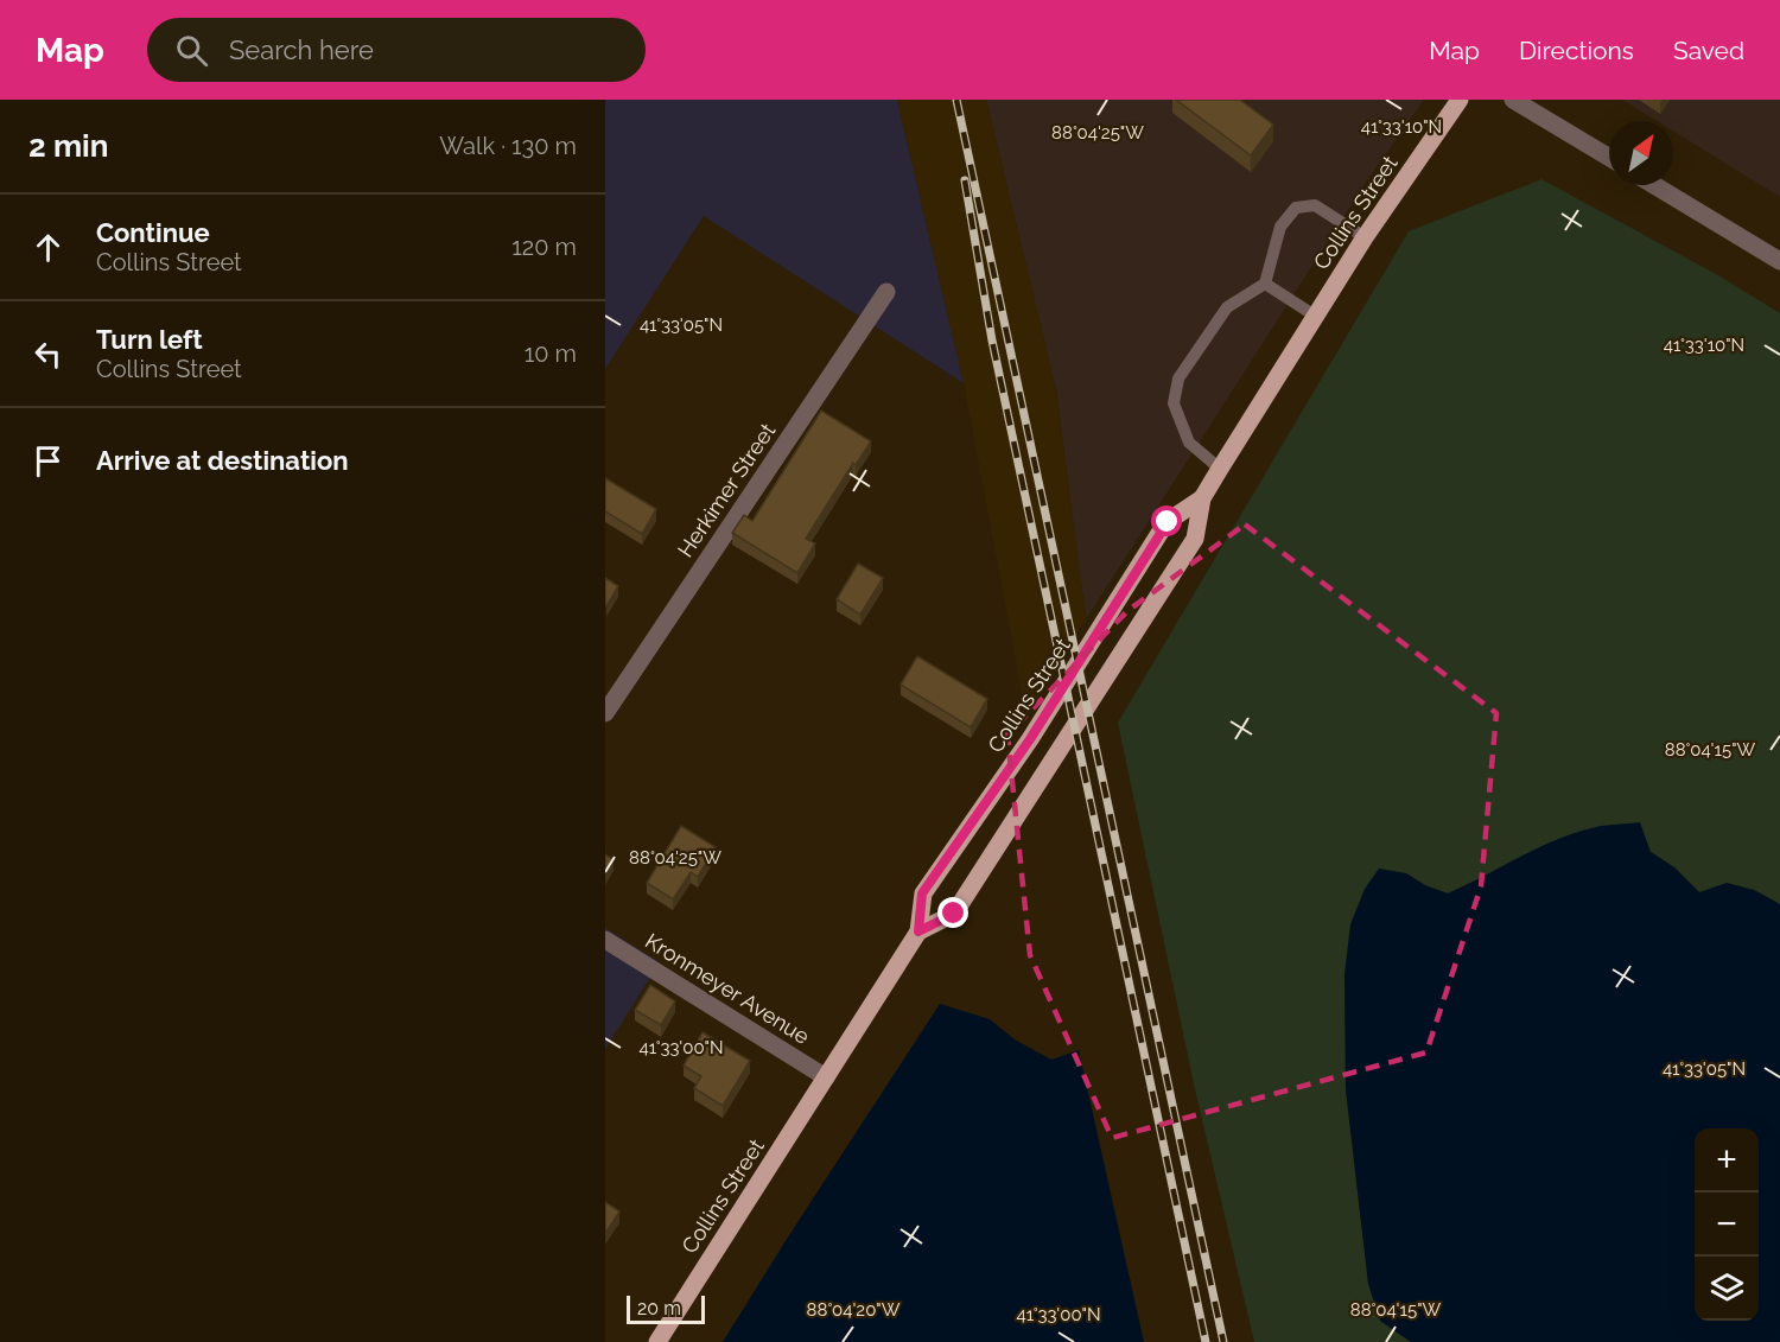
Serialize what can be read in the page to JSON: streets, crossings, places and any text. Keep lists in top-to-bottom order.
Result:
{
  "streets": {
    "main road": ["Collins Street"],
    "street": ["Herkimer Street", "Kronmeyer Avenue"]
  },
  "crossings": [
    ["Collins Street", "Kronmeyer Avenue"]
  ],
  "scale_bar": "20 m",
  "north": "top right",
  "page": {
    "header": "Map",
    "search": "Search here",
    "nav": ["Map", "Directions", "Saved"],
    "heading": ["2 min", "Walk · 130 m"],
    "list": [
      ["Continue", "Collins Street", "120 m"],
      ["Turn left", "Collins Street", "10 m"],
      "Arrive at destination"
    ],
    "map_buttons": ["+", "−"],
    "scale": "20 m"
  },
  "coordinates": [
    "41°33'10\"N",
    "88°04'25\"W",
    "41°33'05\"N",
    "88°04'15\"W",
    "41°33'00\"N",
    "88°04'20\"W"
  ]
}
